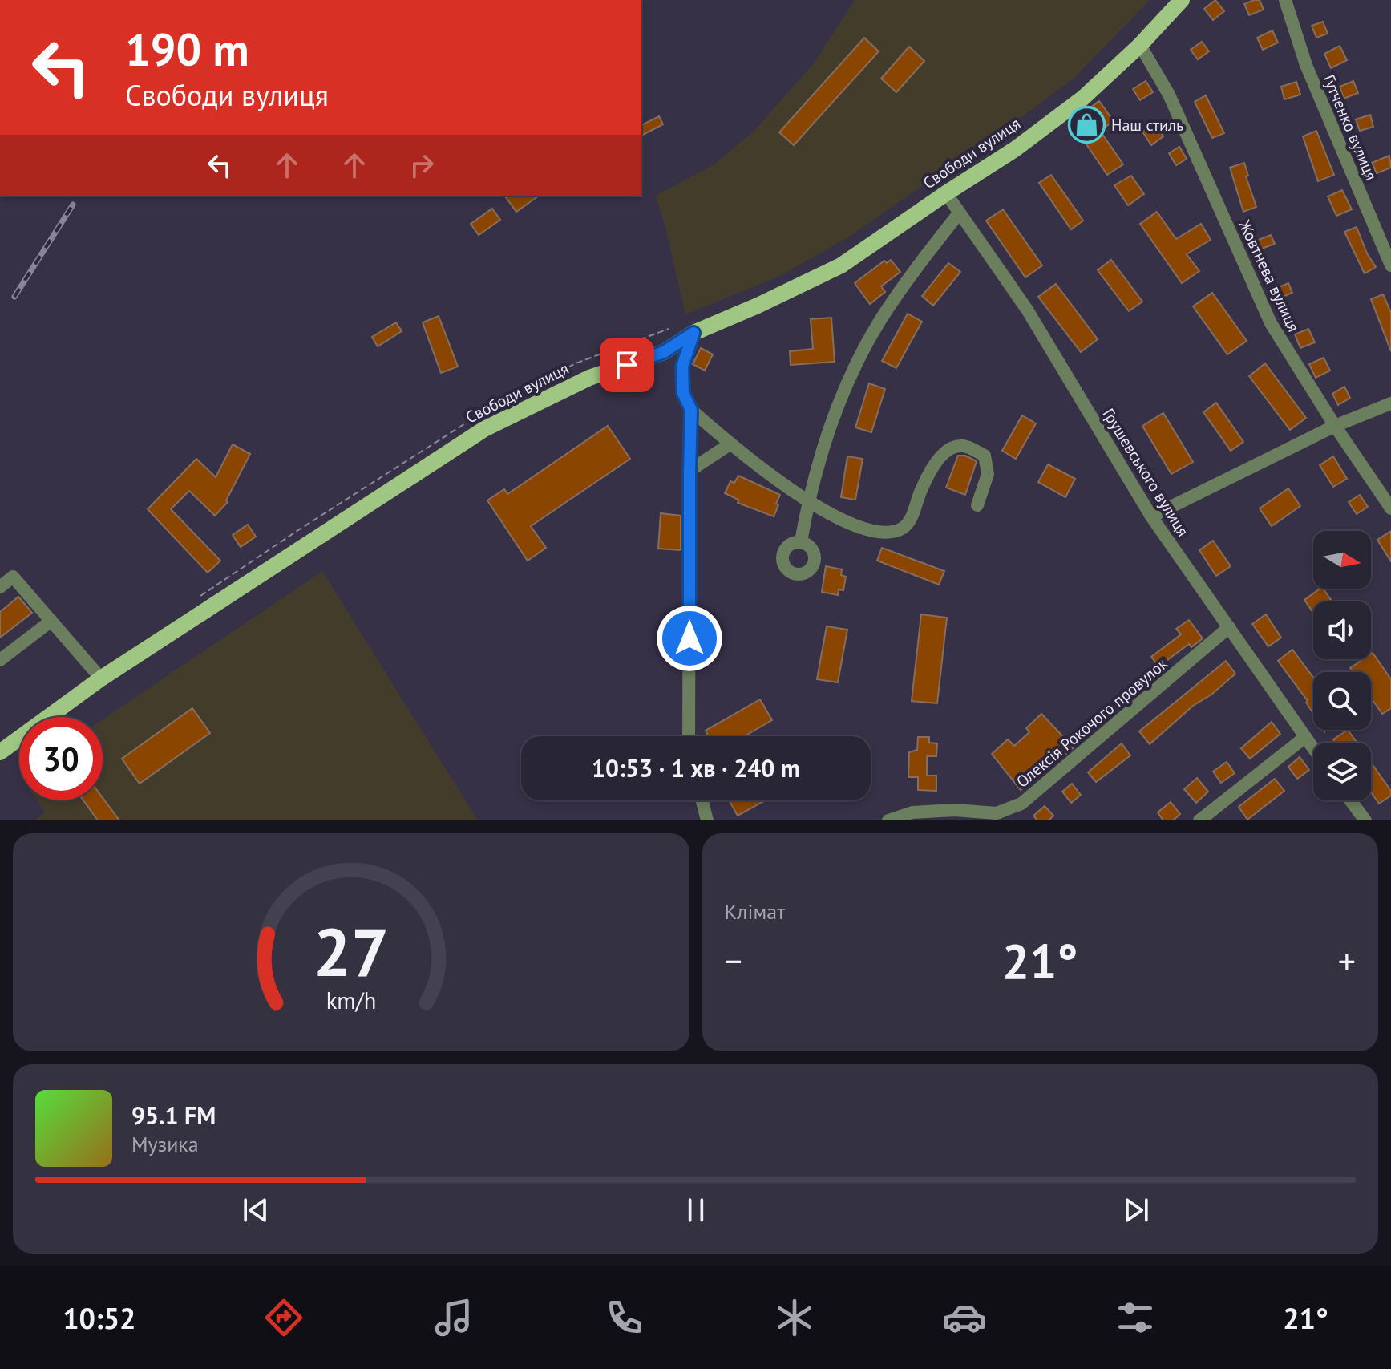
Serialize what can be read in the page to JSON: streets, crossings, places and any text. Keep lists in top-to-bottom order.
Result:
{
  "streets": {
    "main road": ["Свободи вулиця"],
    "street": [
      "Гутченко вулиця",
      "Жовтнева вулиця",
      "Грушевського вулиця",
      "Олексія Рокочого провулок"
    ]
  },
  "crossings": [
    ["Свободи вулиця", "Жовтнева вулиця"],
    ["Свободи вулиця", "Грушевського вулиця"],
    ["Грушевського вулиця", "Олексія Рокочого провулок"]
  ],
  "places": {
    "shop": ["Наш стиль"]
  },
  "north": "right",
  "page": {
    "turn": ["190 m", "Свободи вулиця"],
    "limit": "30",
    "trip": "10:53 · 1 хв · 240 m",
    "tile": "Клімат",
    "heat": ["−", "21°", "+"],
    "song": ["95.1 FM", "Музика"],
    "tabs": ["10:52", "21°"],
    "gauge": ["27", "km/h"]
  }
}
